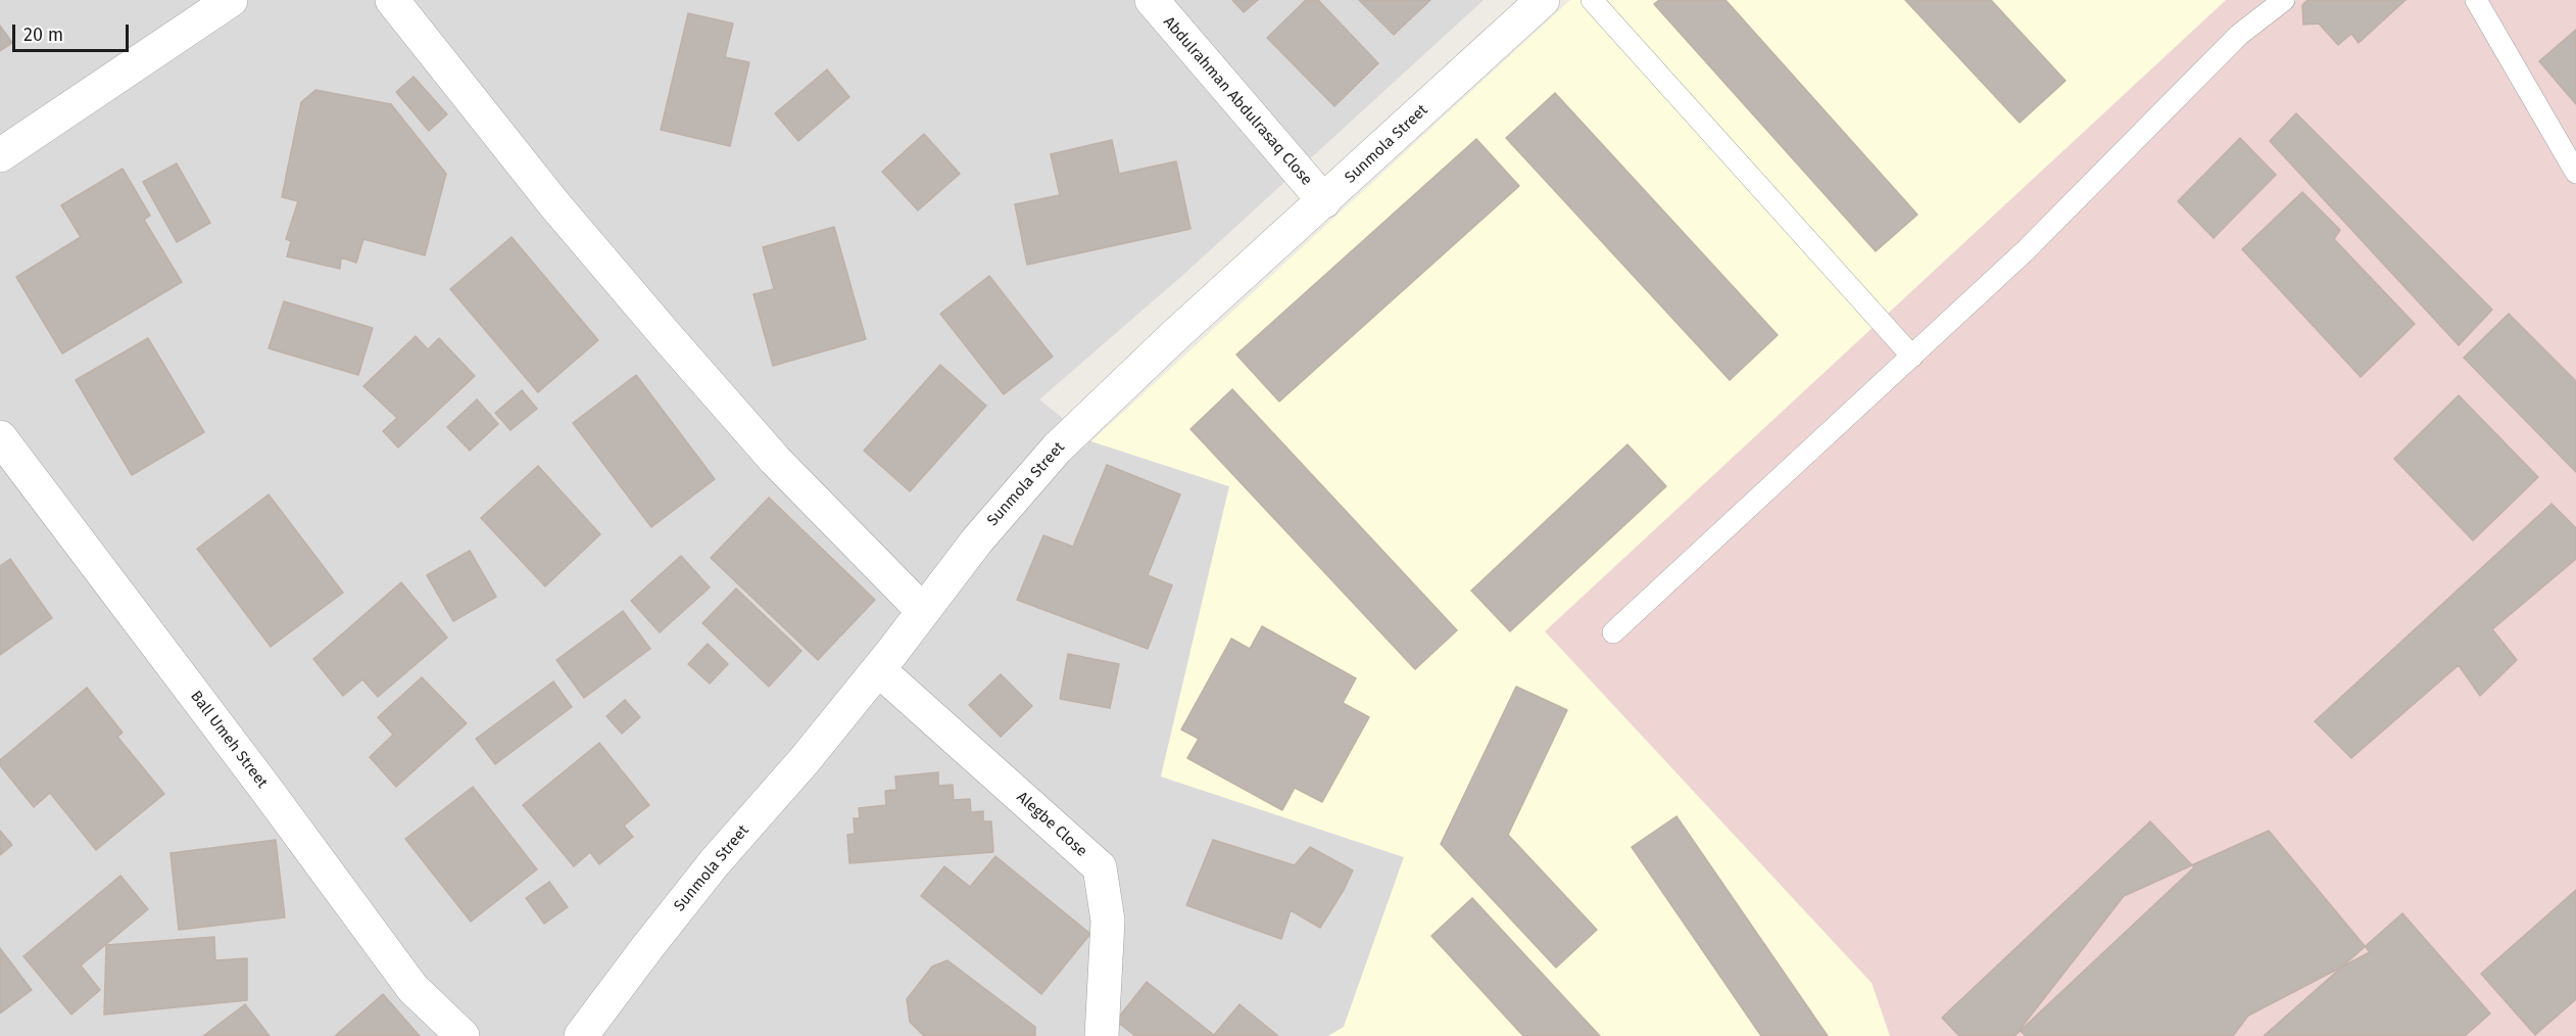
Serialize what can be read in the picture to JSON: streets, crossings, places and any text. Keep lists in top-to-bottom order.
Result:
{
  "streets": {
    "street": [
      "Abdulrahman Abdulrasaq Close",
      "Sunmola Street",
      "Ball Umeh Street",
      "Alegbe Close"
    ]
  },
  "crossings": [
    ["Abdulrahman Abdulrasaq Close", "Sunmola Street"],
    ["Sunmola Street", "Alegbe Close"]
  ],
  "scale_bar": "20 m"
}
